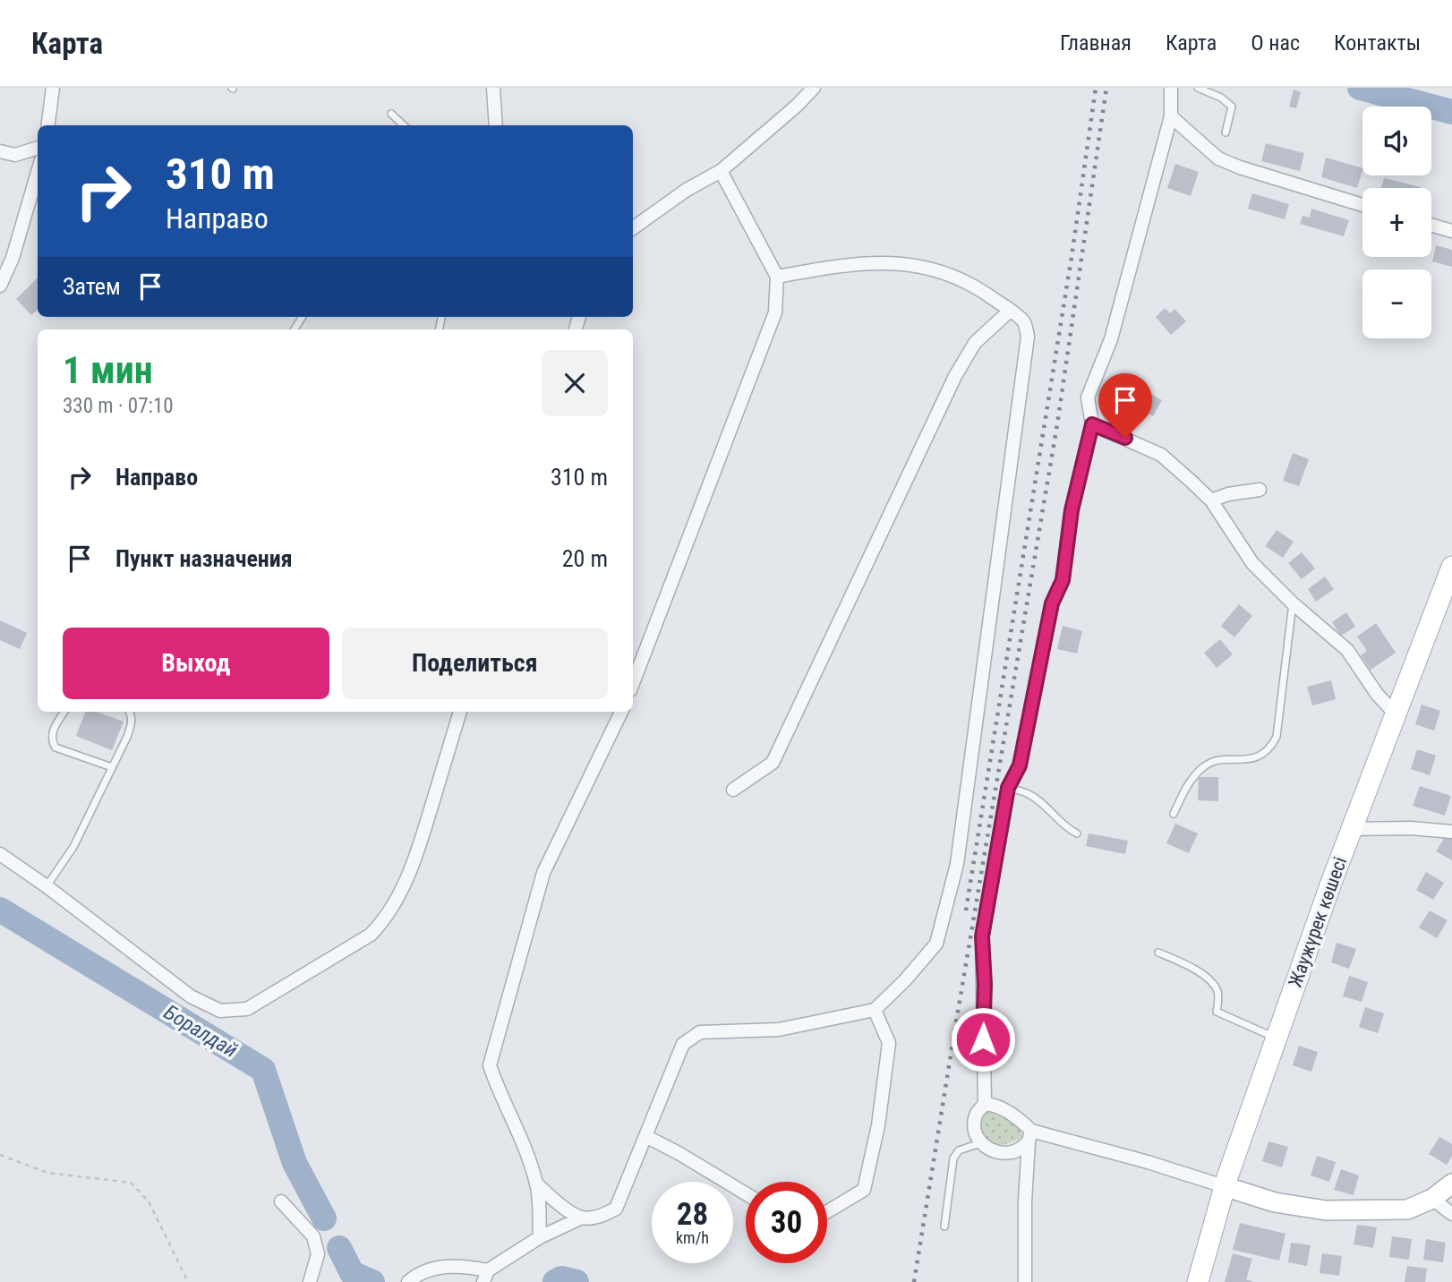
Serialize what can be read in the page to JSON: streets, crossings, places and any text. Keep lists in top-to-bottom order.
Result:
{
  "streets": {
    "main road": ["Жаужүрек көшесі"]
  },
  "water": ["Боралдай"],
  "page": {
    "header": "Карта",
    "nav": [
      "Главная",
      "Карта",
      "О нас",
      "Контакты"
    ],
    "map_buttons": ["+", "−"],
    "turn": ["310 m", "Направо"],
    "then": "Затем",
    "heading": ["1 мин", "330 m · 07:10"],
    "list": [
      {
        "name": "Направо",
        "value": "310 m"
      },
      {
        "name": "Пункт назначения",
        "value": "20 m"
      }
    ],
    "buttons": ["Выход", "Поделиться"],
    "speed": "28 km/h",
    "limit": "30"
  }
}
